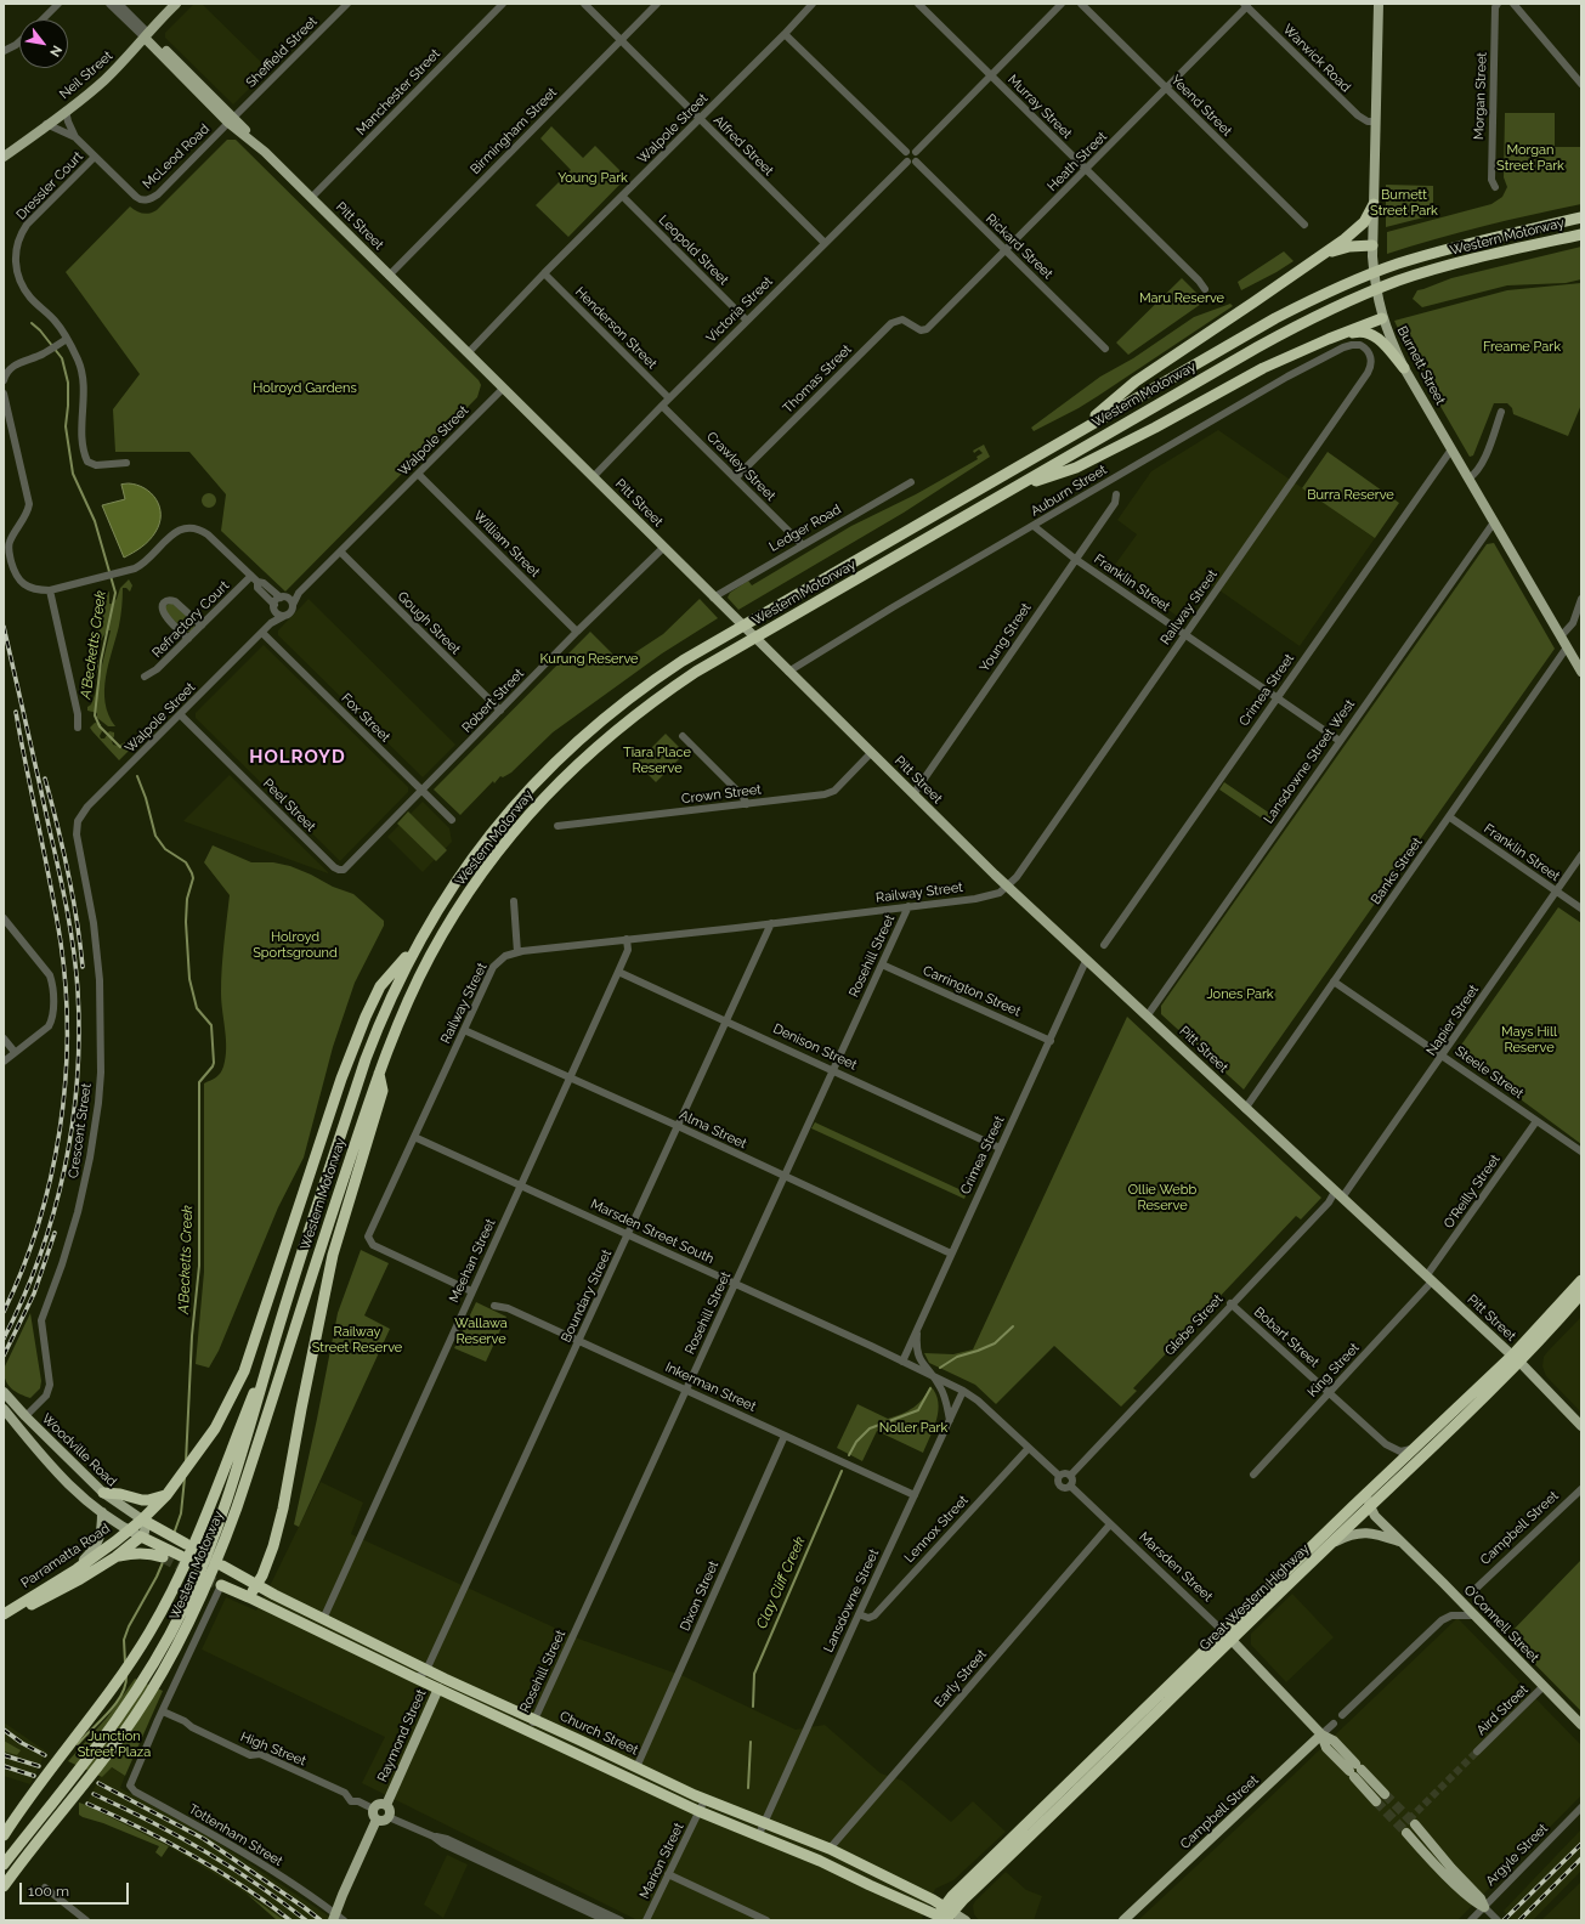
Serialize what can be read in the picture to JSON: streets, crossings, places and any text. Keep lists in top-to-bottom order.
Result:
{
  "streets": {
    "highway": [
      "Western Motorway",
      "Parramatta Road",
      "Great Western Highway",
      "Church Street"
    ],
    "main road": [
      "Neil Street",
      "Pitt Street",
      "Burnett Street",
      "Woodville Road",
      "Campbell Street",
      "Marsden Street",
      "O'Connell Street",
      "Raymond Street"
    ],
    "street": [
      "Sheffield Street",
      "Warwick Road",
      "Manchester Street",
      "Morgan Street",
      "Yeend Street",
      "Murray Street",
      "Walpole Street",
      "Birmingham Street",
      "Alfred Street",
      "McLeod Road",
      "Heath Street",
      "Dressler Court",
      "Rickard Street",
      "Leopold Street",
      "Victoria Street",
      "Henderson Street",
      "Thomas Street",
      "Crawley Street",
      "Auburn Street",
      "Ledger Road",
      "William Street",
      "Franklin Street",
      "Railway Street",
      "Refractory Court",
      "Gough Street",
      "Young Street",
      "Crimea Street",
      "Robert Street",
      "Fox Street",
      "Lansdowne Street West",
      "Crown Street",
      "Peel Street",
      "Banks Street",
      "Rosehill Street",
      "Carrington Street",
      "Napier Street",
      "Denison Street",
      "Steele Street",
      "Alma Street",
      "Crescent Street",
      "O'Reilly Street",
      "Marsden Street South",
      "Meehan Street",
      "Boundary Street",
      "Glebe Street",
      "Bobart Street",
      "King Street",
      "Inkerman Street",
      "Lennox Street",
      "Dixon Street",
      "Lansdowne Street",
      "Early Street",
      "Aird Street",
      "High Street",
      "Tottenham Street",
      "Argyle Street",
      "Marion Street"
    ]
  },
  "crossings": [
    ["Sheffield Street", "McLeod Road"],
    ["Sheffield Street", "Pitt Street"],
    ["Warwick Road", "Heath Street"],
    ["Warwick Road", "Burnett Street"],
    ["Neil Street", "McLeod Road"],
    ["Neil Street", "Pitt Street"],
    ["Manchester Street", "Pitt Street"],
    ["Yeend Street", "Heath Street"],
    ["Murray Street", "Heath Street"],
    ["Walpole Street", "Alfred Street"],
    ["Walpole Street", "Pitt Street"],
    ["Walpole Street", "Leopold Street"],
    ["Walpole Street", "Henderson Street"],
    ["Walpole Street", "William Street"],
    ["Walpole Street", "Gough Street"],
    ["Walpole Street", "Fox Street"],
    ["Walpole Street", "Peel Street"],
    ["Walpole Street", "Crescent Street"],
    ["Birmingham Street", "Alfred Street"],
    ["Birmingham Street", "Pitt Street"],
    ["Alfred Street", "Victoria Street"],
    ["McLeod Road", "Dressler Court"],
    ["McLeod Road", "Pitt Street"],
    ["Heath Street", "Rickard Street"],
    ["Heath Street", "Thomas Street"],
    ["Pitt Street", "Victoria Street"],
    ["Pitt Street", "Auburn Street"],
    ["Pitt Street", "Ledger Road"],
    ["Pitt Street", "Railway Street"],
    ["Pitt Street", "Young Street"],
    ["Pitt Street", "Crimea Street"],
    ["Pitt Street", "Robert Street"],
    ["Pitt Street", "Lansdowne Street West"],
    ["Pitt Street", "Crown Street"],
    ["Pitt Street", "Banks Street"],
    ["Pitt Street", "Napier Street"],
    ["Pitt Street", "O'Reilly Street"],
    ["Pitt Street", "Glebe Street"],
    ["Pitt Street", "King Street"],
    ["Pitt Street", "Great Western Highway"],
    ["Western Motorway", "Parramatta Road"],
    ["Rickard Street", "Victoria Street"],
    ["Leopold Street", "Victoria Street"],
    ["Victoria Street", "Henderson Street"],
    ["Victoria Street", "Crawley Street"],
    ["Burnett Street", "Crimea Street"],
    ["Burnett Street", "Lansdowne Street West"],
    ["Burnett Street", "Banks Street"],
    ["Thomas Street", "Crawley Street"],
    ["Crawley Street", "Ledger Road"],
    ["Auburn Street", "Franklin Street"],
    ["Auburn Street", "Railway Street"],
    ["William Street", "Robert Street"],
    ["Franklin Street", "Railway Street"],
    ["Franklin Street", "Young Street"],
    ["Franklin Street", "Crimea Street"],
    ["Franklin Street", "Lansdowne Street West"],
    ["Franklin Street", "Banks Street"],
    ["Franklin Street", "Napier Street"],
    ["Railway Street", "Rosehill Street"],
    ["Railway Street", "Alma Street"],
    ["Railway Street", "Marsden Street South"],
    ["Railway Street", "Meehan Street"],
    ["Railway Street", "Boundary Street"],
    ["Gough Street", "Robert Street"],
    ["Crimea Street", "Carrington Street"],
    ["Crimea Street", "Denison Street"],
    ["Crimea Street", "Alma Street"],
    ["Crimea Street", "Marsden Street South"],
    ["Robert Street", "Fox Street"],
    ["Robert Street", "Peel Street"],
    ["Banks Street", "Steele Street"],
    ["Rosehill Street", "Carrington Street"],
    ["Rosehill Street", "Denison Street"],
    ["Rosehill Street", "Alma Street"],
    ["Rosehill Street", "Marsden Street South"],
    ["Rosehill Street", "Inkerman Street"],
    ["Rosehill Street", "Church Street"],
    ["Napier Street", "Steele Street"],
    ["Napier Street", "Glebe Street"],
    ["Denison Street", "Meehan Street"],
    ["Denison Street", "Boundary Street"],
    ["Steele Street", "O'Reilly Street"],
    ["Alma Street", "Meehan Street"],
    ["Alma Street", "Boundary Street"],
    ["Crescent Street", "Woodville Road"],
    ["O'Reilly Street", "King Street"],
    ["Marsden Street South", "Meehan Street"],
    ["Marsden Street South", "Boundary Street"],
    ["Meehan Street", "Church Street"],
    ["Boundary Street", "Inkerman Street"],
    ["Boundary Street", "Church Street"],
    ["Glebe Street", "Bobart Street"],
    ["Glebe Street", "Marsden Street"],
    ["Bobart Street", "King Street"],
    ["Bobart Street", "Great Western Highway"],
    ["Inkerman Street", "Dixon Street"],
    ["Inkerman Street", "Lansdowne Street"],
    ["Woodville Road", "Parramatta Road"],
    ["Campbell Street", "Marsden Street"],
    ["Lennox Street", "Lansdowne Street"],
    ["Marsden Street", "Great Western Highway"],
    ["Marsden Street", "Early Street"],
    ["Dixon Street", "Church Street"],
    ["Great Western Highway", "O'Connell Street"],
    ["Great Western Highway", "Church Street"],
    ["Lansdowne Street", "Church Street"],
    ["O'Connell Street", "Aird Street"],
    ["Early Street", "Church Street"],
    ["Church Street", "Raymond Street"],
    ["Church Street", "Marion Street"],
    ["Raymond Street", "High Street"],
    ["High Street", "Tottenham Street"]
  ],
  "districts": ["HOLROYD"],
  "water": ["A'Becketts Creek", "Clay Cliff Creek"],
  "parks": [
    "Morgan Street Park",
    "Young Park",
    "Burnett Street Park",
    "Maru Reserve",
    "Freame Park",
    "Holroyd Gardens",
    "Burra Reserve",
    "Kurung Reserve",
    "Tiara Place Reserve",
    "Holroyd Sportsground",
    "Jones Park",
    "Mays Hill Reserve",
    "Ollie Webb Reserve",
    "Wallawa Reserve",
    "Railway Street Reserve",
    "Noller Park",
    "Junction Street Plaza"
  ],
  "scale_bar": "100 m",
  "north": "bottom right"
}
